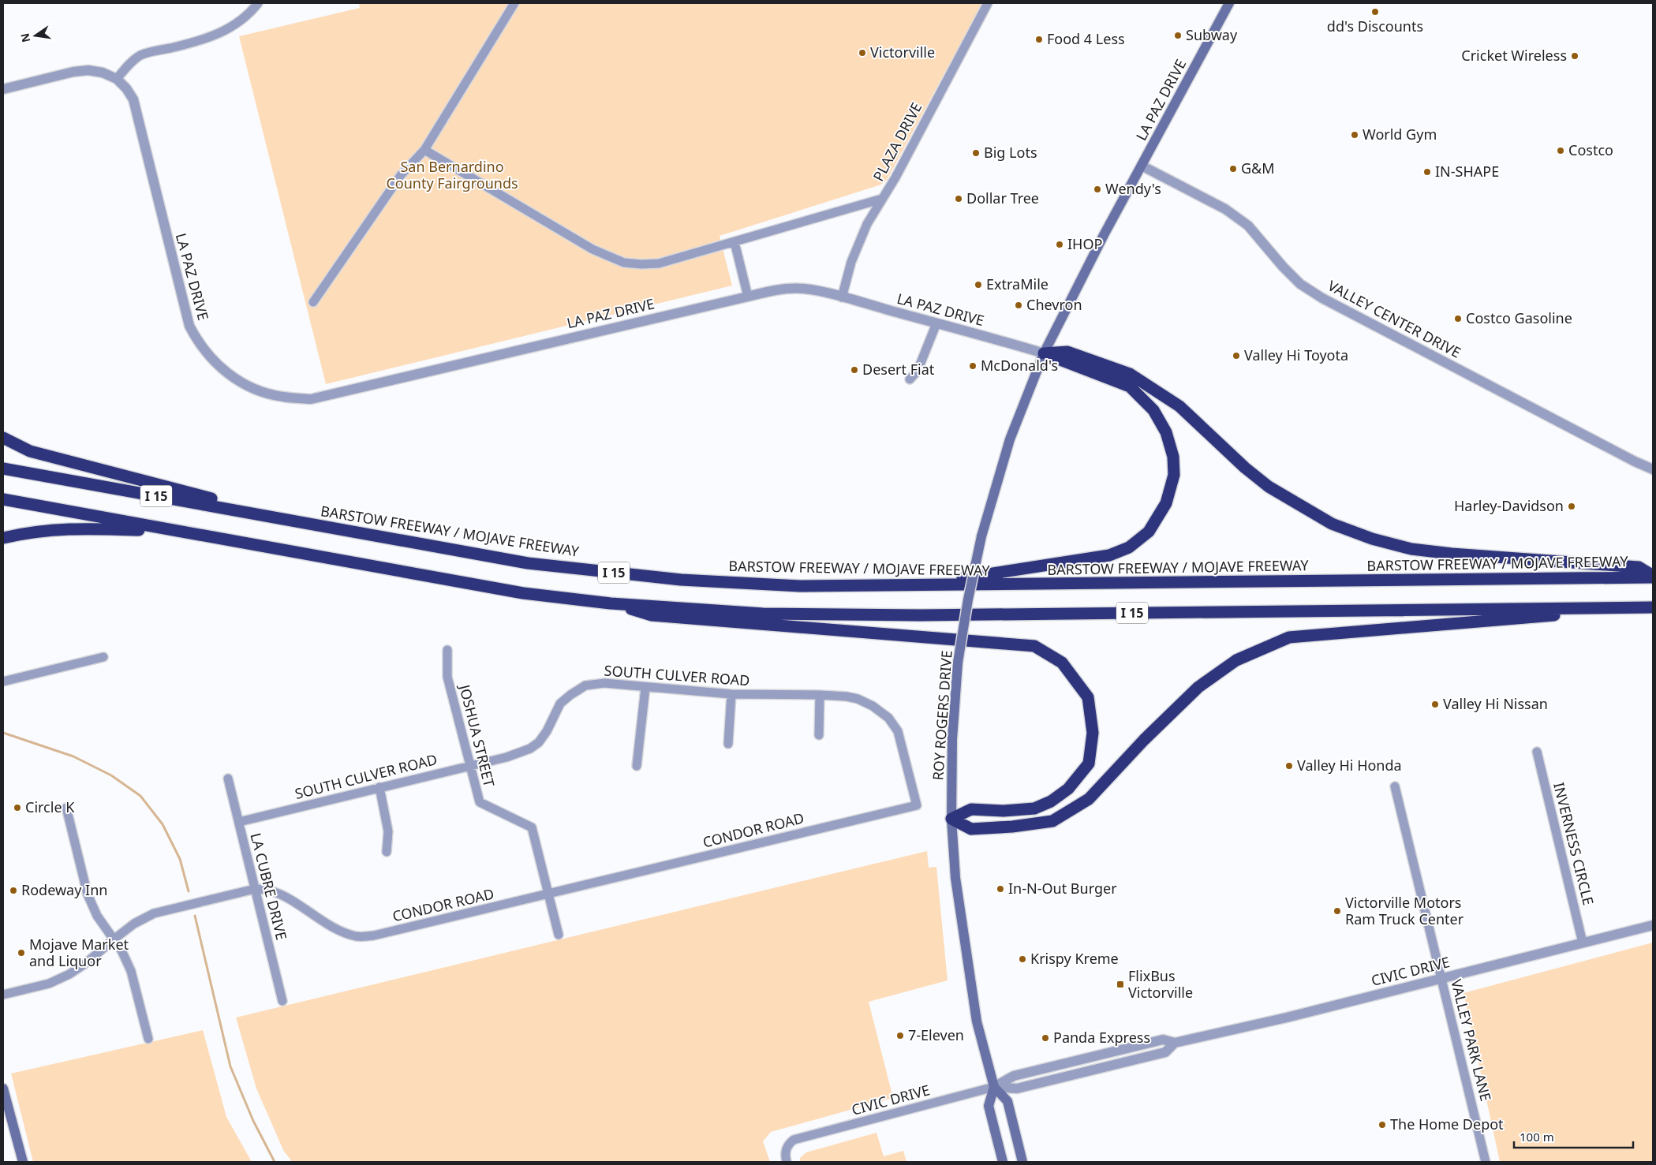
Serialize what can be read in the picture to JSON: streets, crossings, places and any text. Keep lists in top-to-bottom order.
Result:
{
  "streets": {
    "highway": ["I 15", "BARSTOW FREEWAY / MOJAVE FREEWAY"],
    "main road": ["LA PAZ DRIVE", "ROY ROGERS DRIVE"],
    "street": [
      "PLAZA DRIVE",
      "VALLEY CENTER DRIVE",
      "SOUTH CULVER ROAD",
      "JOSHUA STREET",
      "CONDOR ROAD",
      "INVERNESS CIRCLE",
      "LA CUBRE DRIVE",
      "CIVIC DRIVE",
      "VALLEY PARK LANE"
    ]
  },
  "crossings": [
    ["LA PAZ DRIVE", "PLAZA DRIVE"],
    ["LA PAZ DRIVE", "VALLEY CENTER DRIVE"],
    ["LA PAZ DRIVE", "ROY ROGERS DRIVE"],
    ["SOUTH CULVER ROAD", "JOSHUA STREET"],
    ["SOUTH CULVER ROAD", "CONDOR ROAD"],
    ["SOUTH CULVER ROAD", "LA CUBRE DRIVE"],
    ["ROY ROGERS DRIVE", "CIVIC DRIVE"],
    ["JOSHUA STREET", "CONDOR ROAD"],
    ["CONDOR ROAD", "LA CUBRE DRIVE"],
    ["INVERNESS CIRCLE", "CIVIC DRIVE"],
    ["CIVIC DRIVE", "VALLEY PARK LANE"]
  ],
  "parks": ["San Bernardino County Fairgrounds"],
  "places": {
    "other": [
      "dd's Discounts",
      "Subway",
      "Food 4 Less",
      "Victorville",
      "Cricket Wireless",
      "World Gym",
      "Costco",
      "Big Lots",
      "G&M",
      "IN-SHAPE",
      "Wendy's",
      "Dollar Tree",
      "IHOP",
      "ExtraMile",
      "Chevron",
      "Costco Gasoline",
      "Valley Hi Toyota",
      "McDonald's",
      "Desert Fiat",
      "Harley-Davidson",
      "Valley Hi Nissan",
      "Valley Hi Honda",
      "Circle K",
      "In-N-Out Burger",
      "Rodeway Inn",
      "Victorville Motors Ram Truck Center",
      "Mojave Market and Liquor",
      "Krispy Kreme",
      "7-Eleven",
      "Panda Express",
      "The Home Depot"
    ],
    "transit": ["FlixBus Victorville"]
  },
  "scale_bar": "100 m",
  "north": "left"
}
